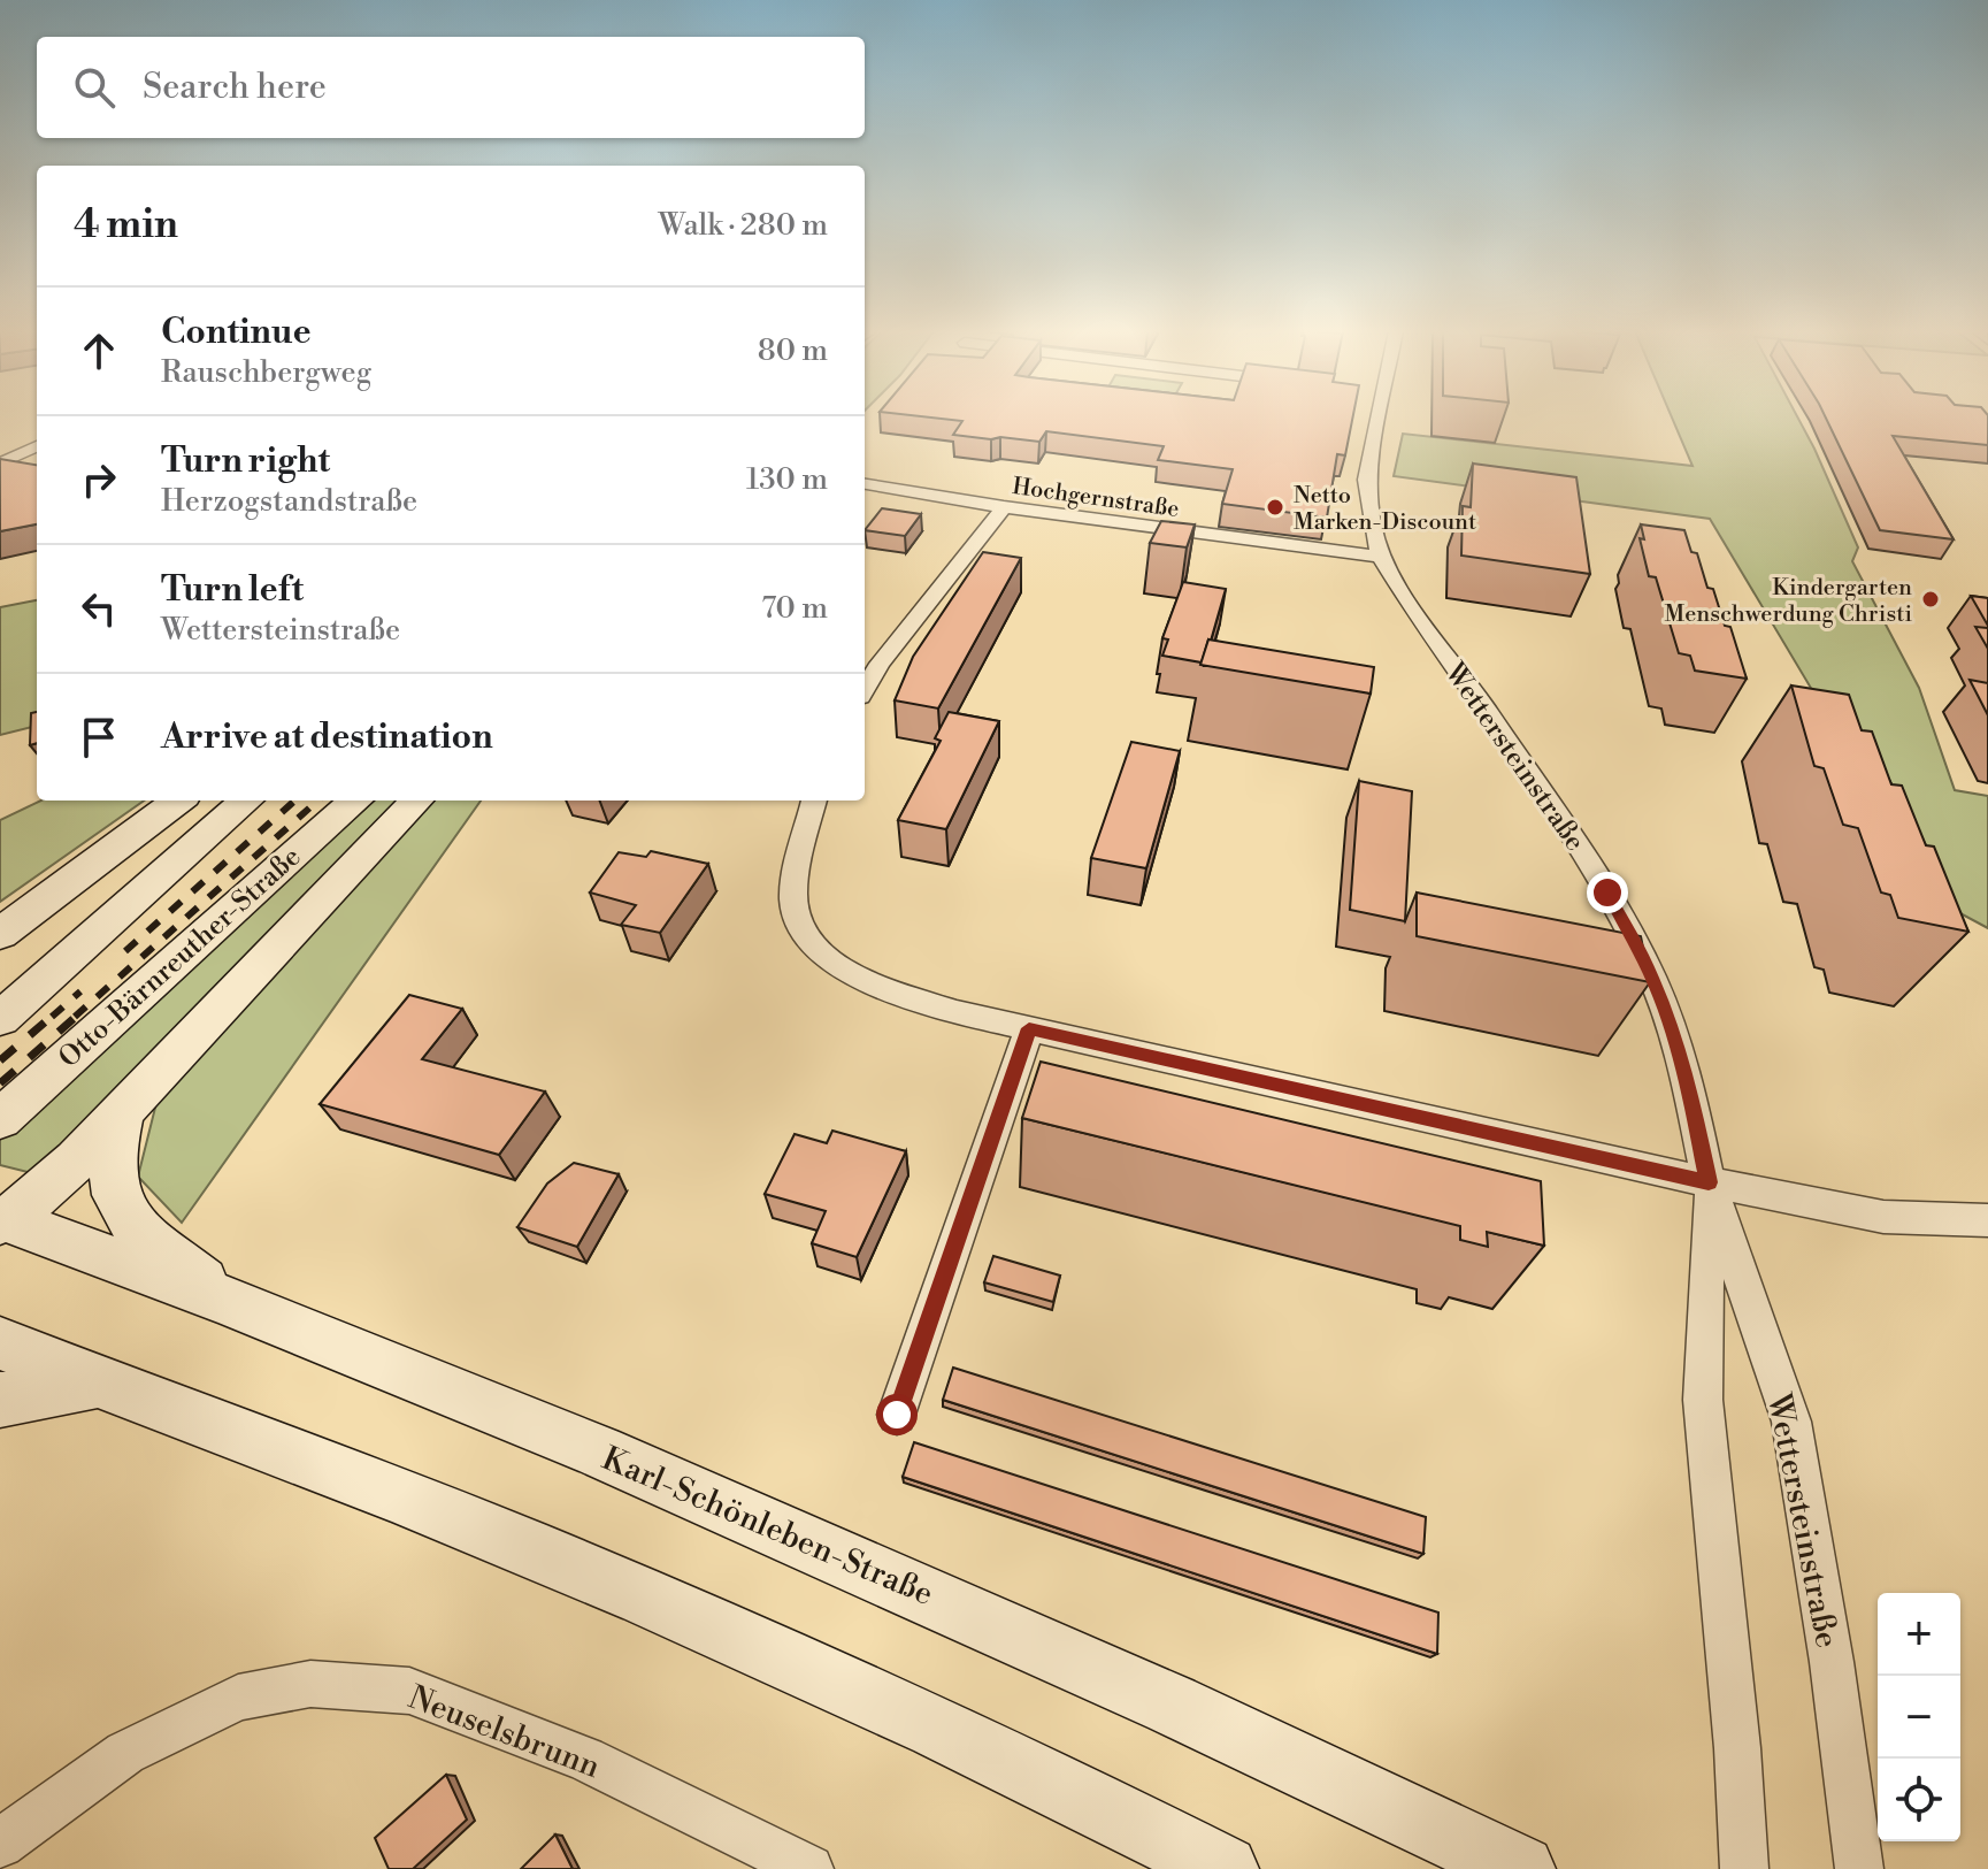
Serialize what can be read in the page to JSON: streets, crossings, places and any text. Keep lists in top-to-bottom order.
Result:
{
  "streets": {
    "main road": ["Otto-Bärnreuther-Straße", "Karl-Schönleben-Straße"],
    "street": ["Hochgernstraße", "Wettersteinstraße", "Neuselsbrunn"]
  },
  "crossings": [
    ["Hochgernstraße", "Wettersteinstraße"],
    ["Otto-Bärnreuther-Straße", "Karl-Schönleben-Straße"]
  ],
  "places": ["Netto Marken-Discount", "Kindergarten Menschwerdung Christi"],
  "page": {
    "search": "Search here",
    "heading": ["4 min", "Walk · 280 m"],
    "list": [
      ["Continue", "Rauschbergweg", "80 m"],
      ["Turn right", "Herzogstandstraße", "130 m"],
      ["Turn left", "Wettersteinstraße", "70 m"],
      "Arrive at destination"
    ],
    "map_buttons": ["+", "−"]
  }
}
